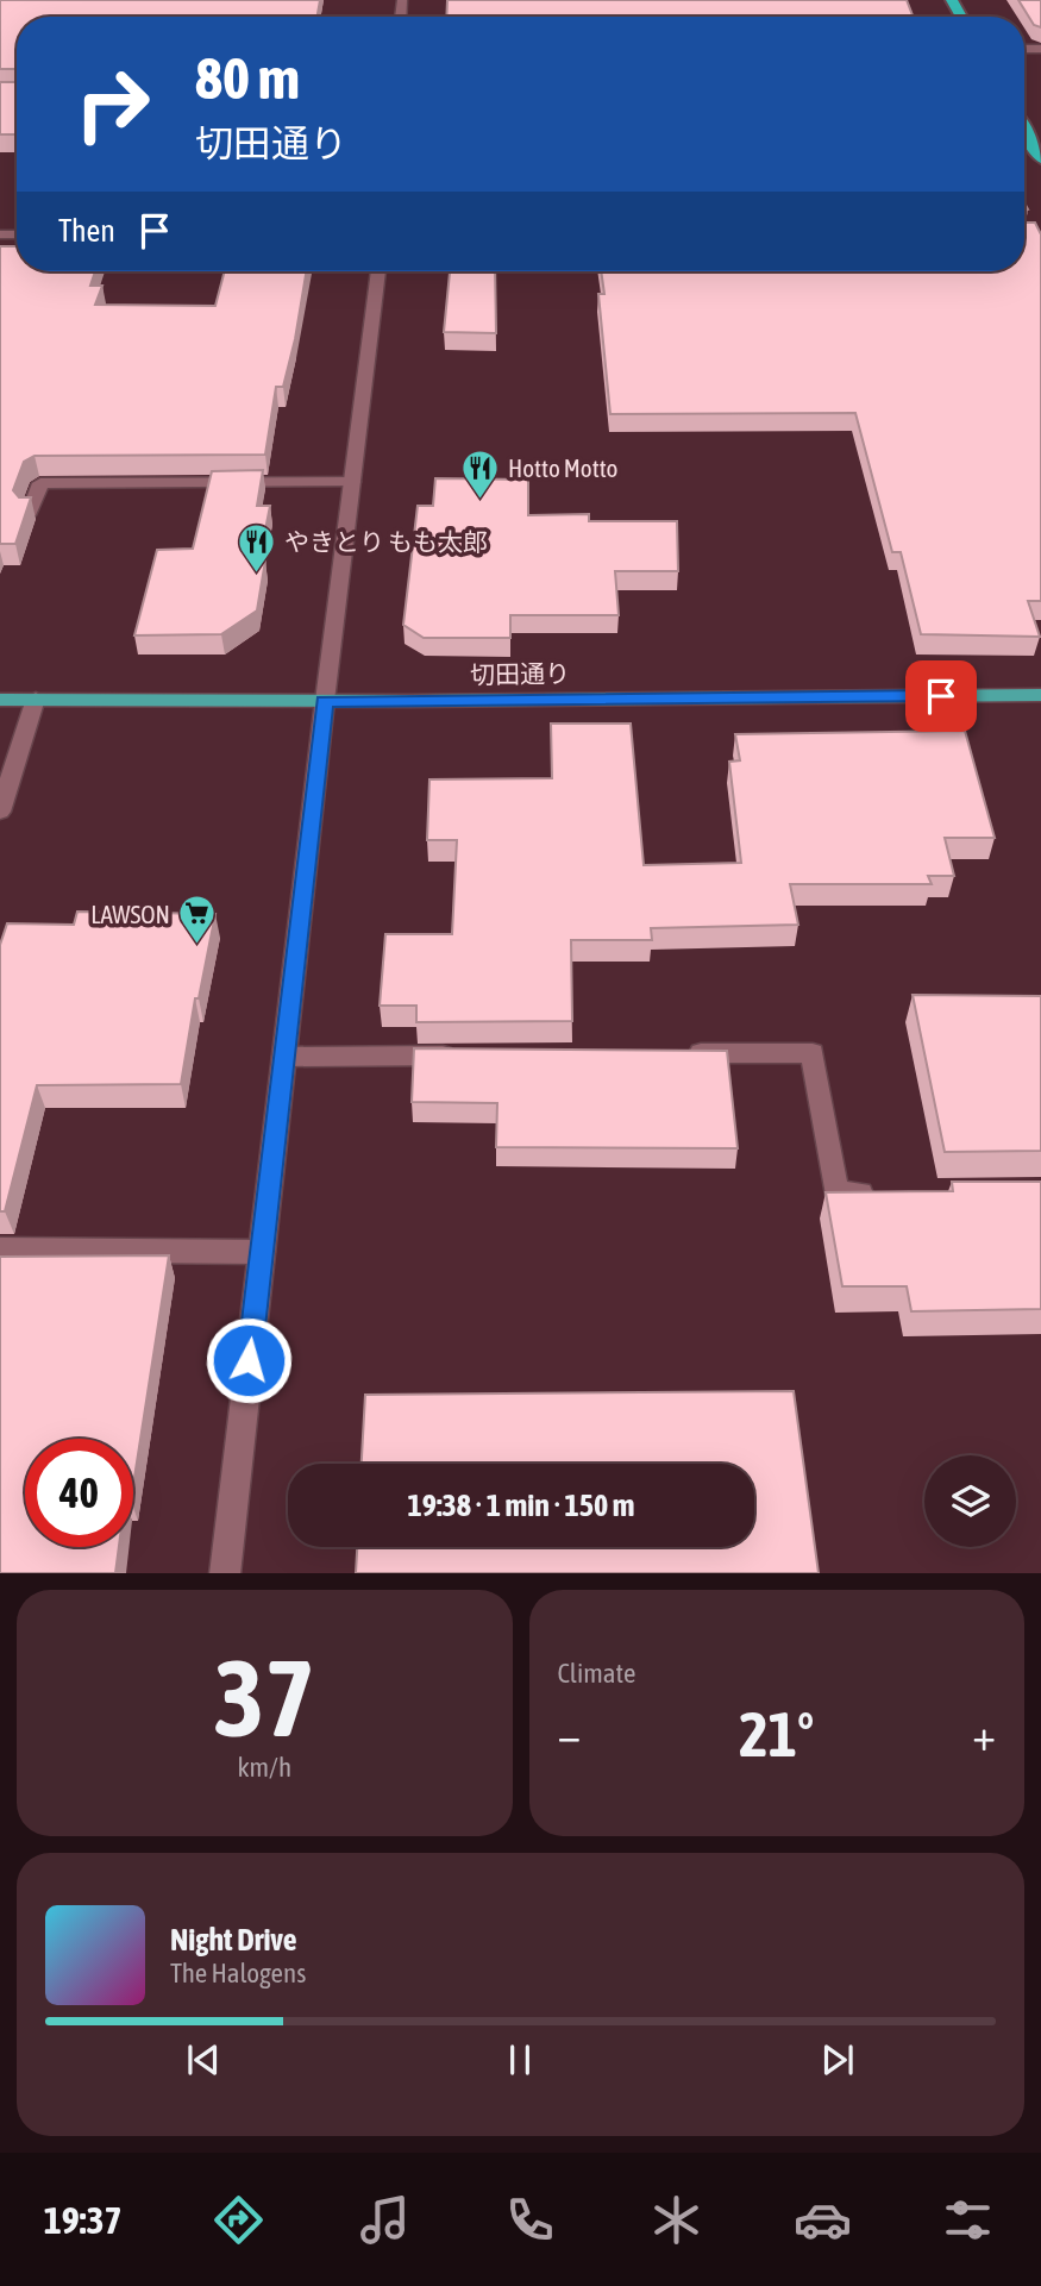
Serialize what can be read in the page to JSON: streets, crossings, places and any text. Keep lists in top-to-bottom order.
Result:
{
  "streets": {
    "main road": ["切田通り"]
  },
  "places": {
    "restaurant": ["Hotto Motto", "やきとり もも太郎"],
    "supermarket": ["LAWSON"]
  },
  "page": {
    "turn": ["80 m", "切田通り"],
    "then": "Then",
    "limit": "40",
    "trip": "19:38 · 1 min · 150 m",
    "tile": [
      ["37", "km/h"],
      "Climate"
    ],
    "heat": ["−", "21°", "+"],
    "song": ["Night Drive", "The Halogens"],
    "tabs": "19:37"
  }
}
